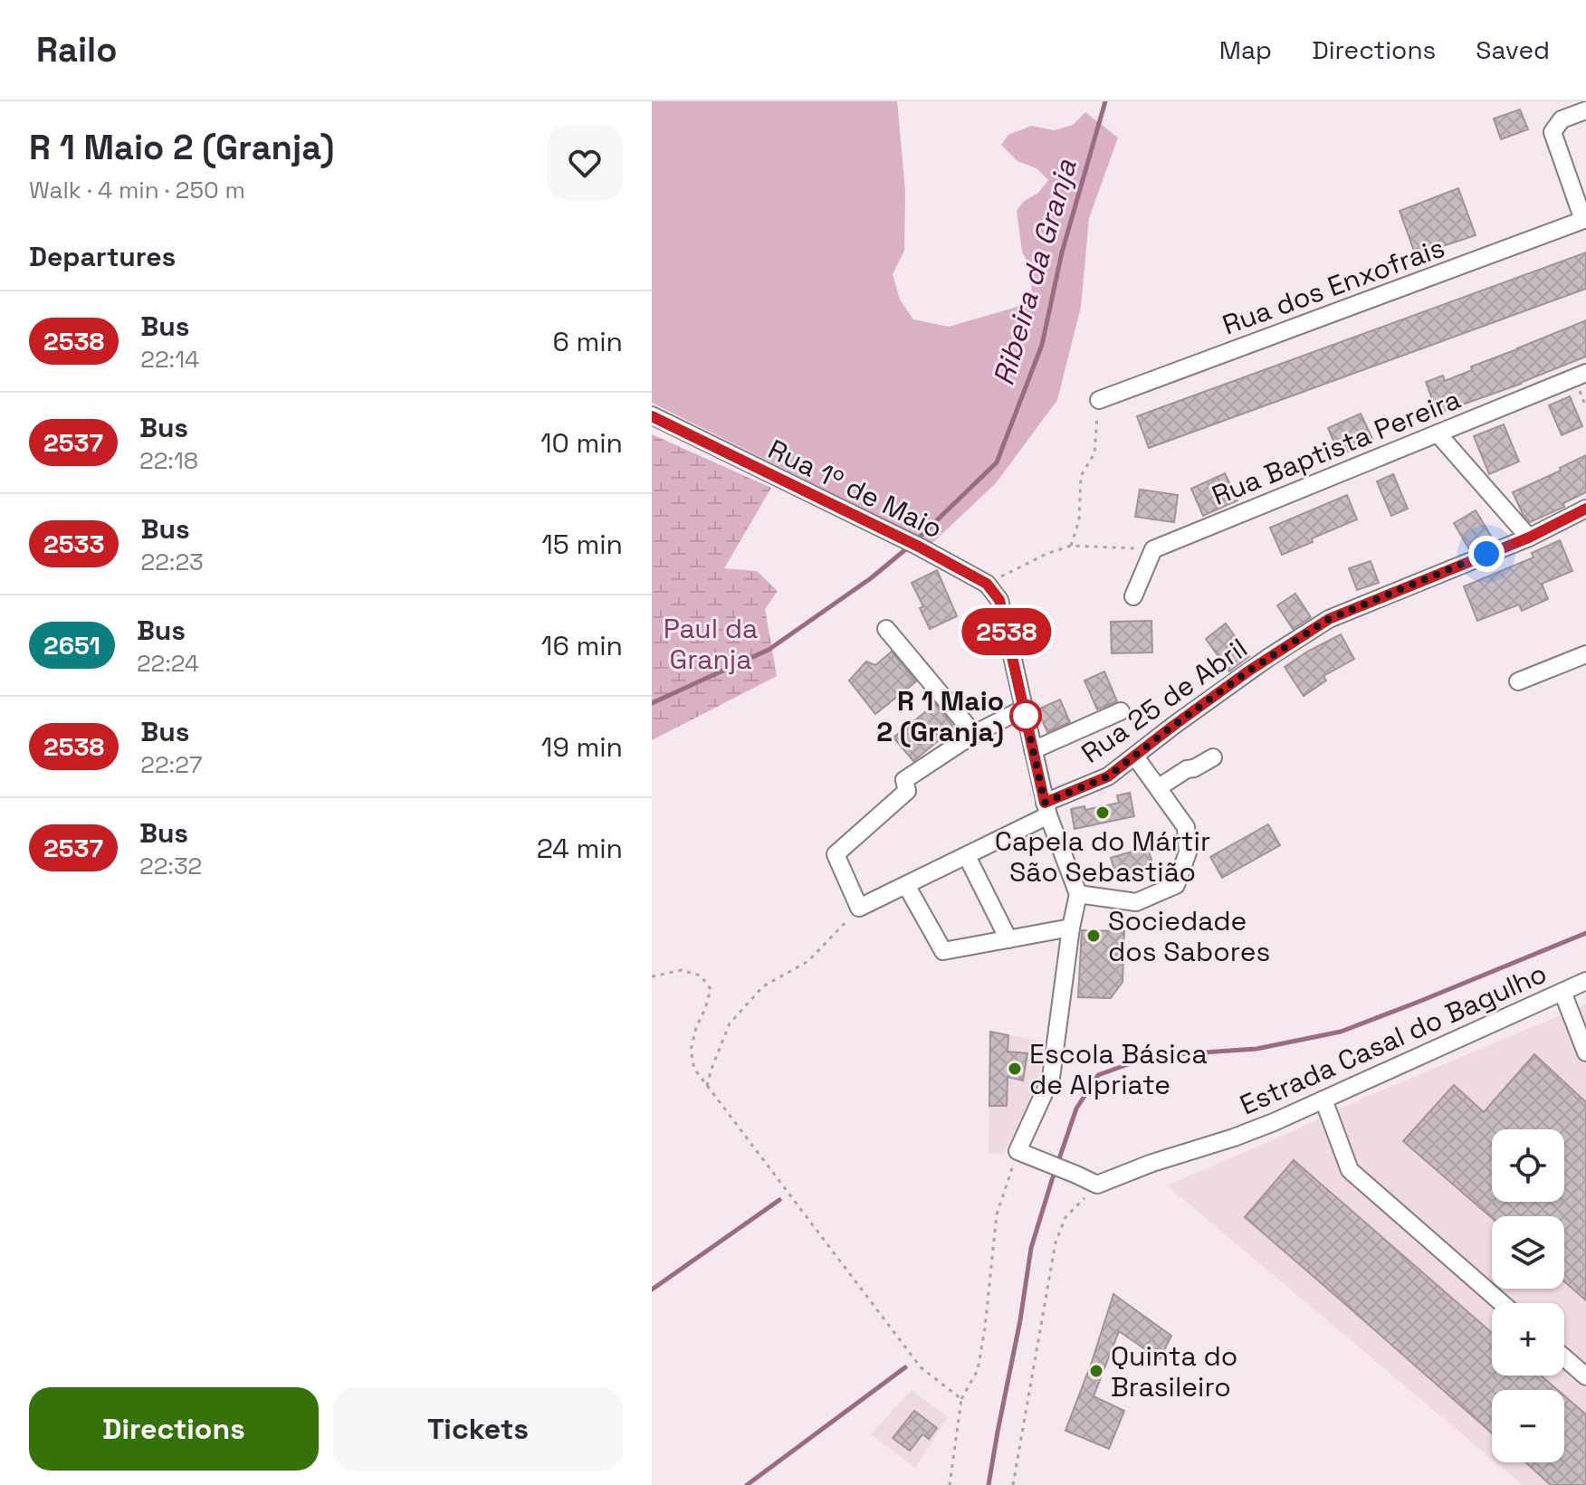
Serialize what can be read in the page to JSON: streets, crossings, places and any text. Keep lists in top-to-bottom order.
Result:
{
  "streets": {
    "street": [
      "Rua dos Enxofrais",
      "Rua Baptista Pereira",
      "Rua 1º de Maio",
      "Rua 25 de Abril",
      "Estrada Casal do Bagulho"
    ]
  },
  "water": ["Ribeira da Granja"],
  "parks": ["Paul da Granja"],
  "places": [
    "R 1 Maio 2 (Granja)",
    "Capela do Mártir São Sebastião",
    "Sociedade dos Sabores",
    "Escola Básica de Alpriate",
    "Quinta do Brasileiro"
  ],
  "lines": ["bus line 2538"],
  "page": {
    "header": "Railo",
    "nav": ["Map", "Directions", "Saved"],
    "heading": [
      ["R 1 Maio 2 (Granja)", "Walk · 4 min · 250 m"],
      "Departures"
    ],
    "on_map": "2538",
    "list": [
      {
        "mark": "2538",
        "name": "Bus",
        "note": "22:14",
        "value": "6 min"
      },
      {
        "mark": "2537",
        "name": "Bus",
        "note": "22:18",
        "value": "10 min"
      },
      {
        "mark": "2533",
        "name": "Bus",
        "note": "22:23",
        "value": "15 min"
      },
      {
        "mark": "2651",
        "name": "Bus",
        "note": "22:24",
        "value": "16 min"
      },
      {
        "mark": "2538",
        "name": "Bus",
        "note": "22:27",
        "value": "19 min"
      },
      {
        "mark": "2537",
        "name": "Bus",
        "note": "22:32",
        "value": "24 min"
      }
    ],
    "map_buttons": ["+", "−"],
    "buttons": ["Directions", "Tickets"]
  }
}
